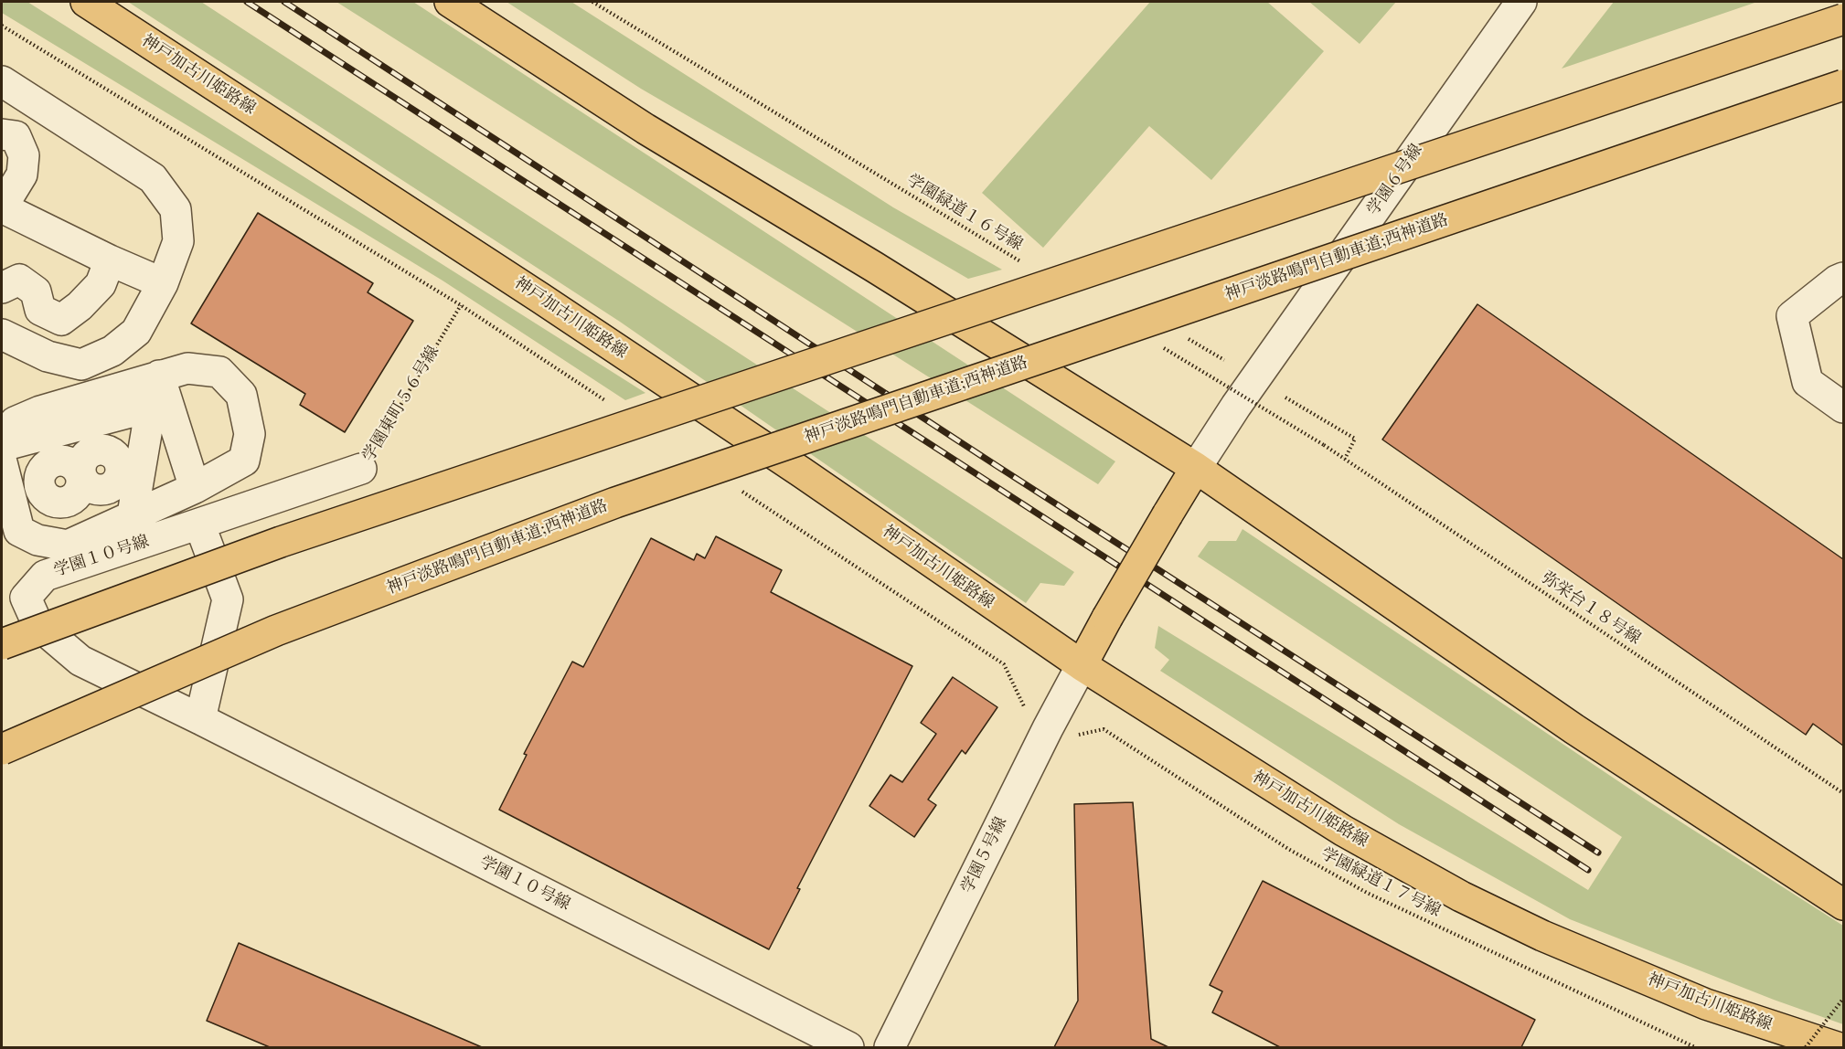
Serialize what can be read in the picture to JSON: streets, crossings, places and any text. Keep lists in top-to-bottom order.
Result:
{
  "streets": {
    "main road": ["神戸加古川姫路線", "神戸淡路鳴門自動車道;西神道路"],
    "street": [
      "学園６号線",
      "学園東町５６号線",
      "学園１０号線",
      "学園５号線"
    ],
    "path": ["学園緑道１６号線", "弥栄台１８号線", "学園緑道１７号線"]
  },
  "crossings": [
    ["神戸加古川姫路線", "学園５号線"],
    ["学園東町５６号線", "学園１０号線"]
  ]
}
